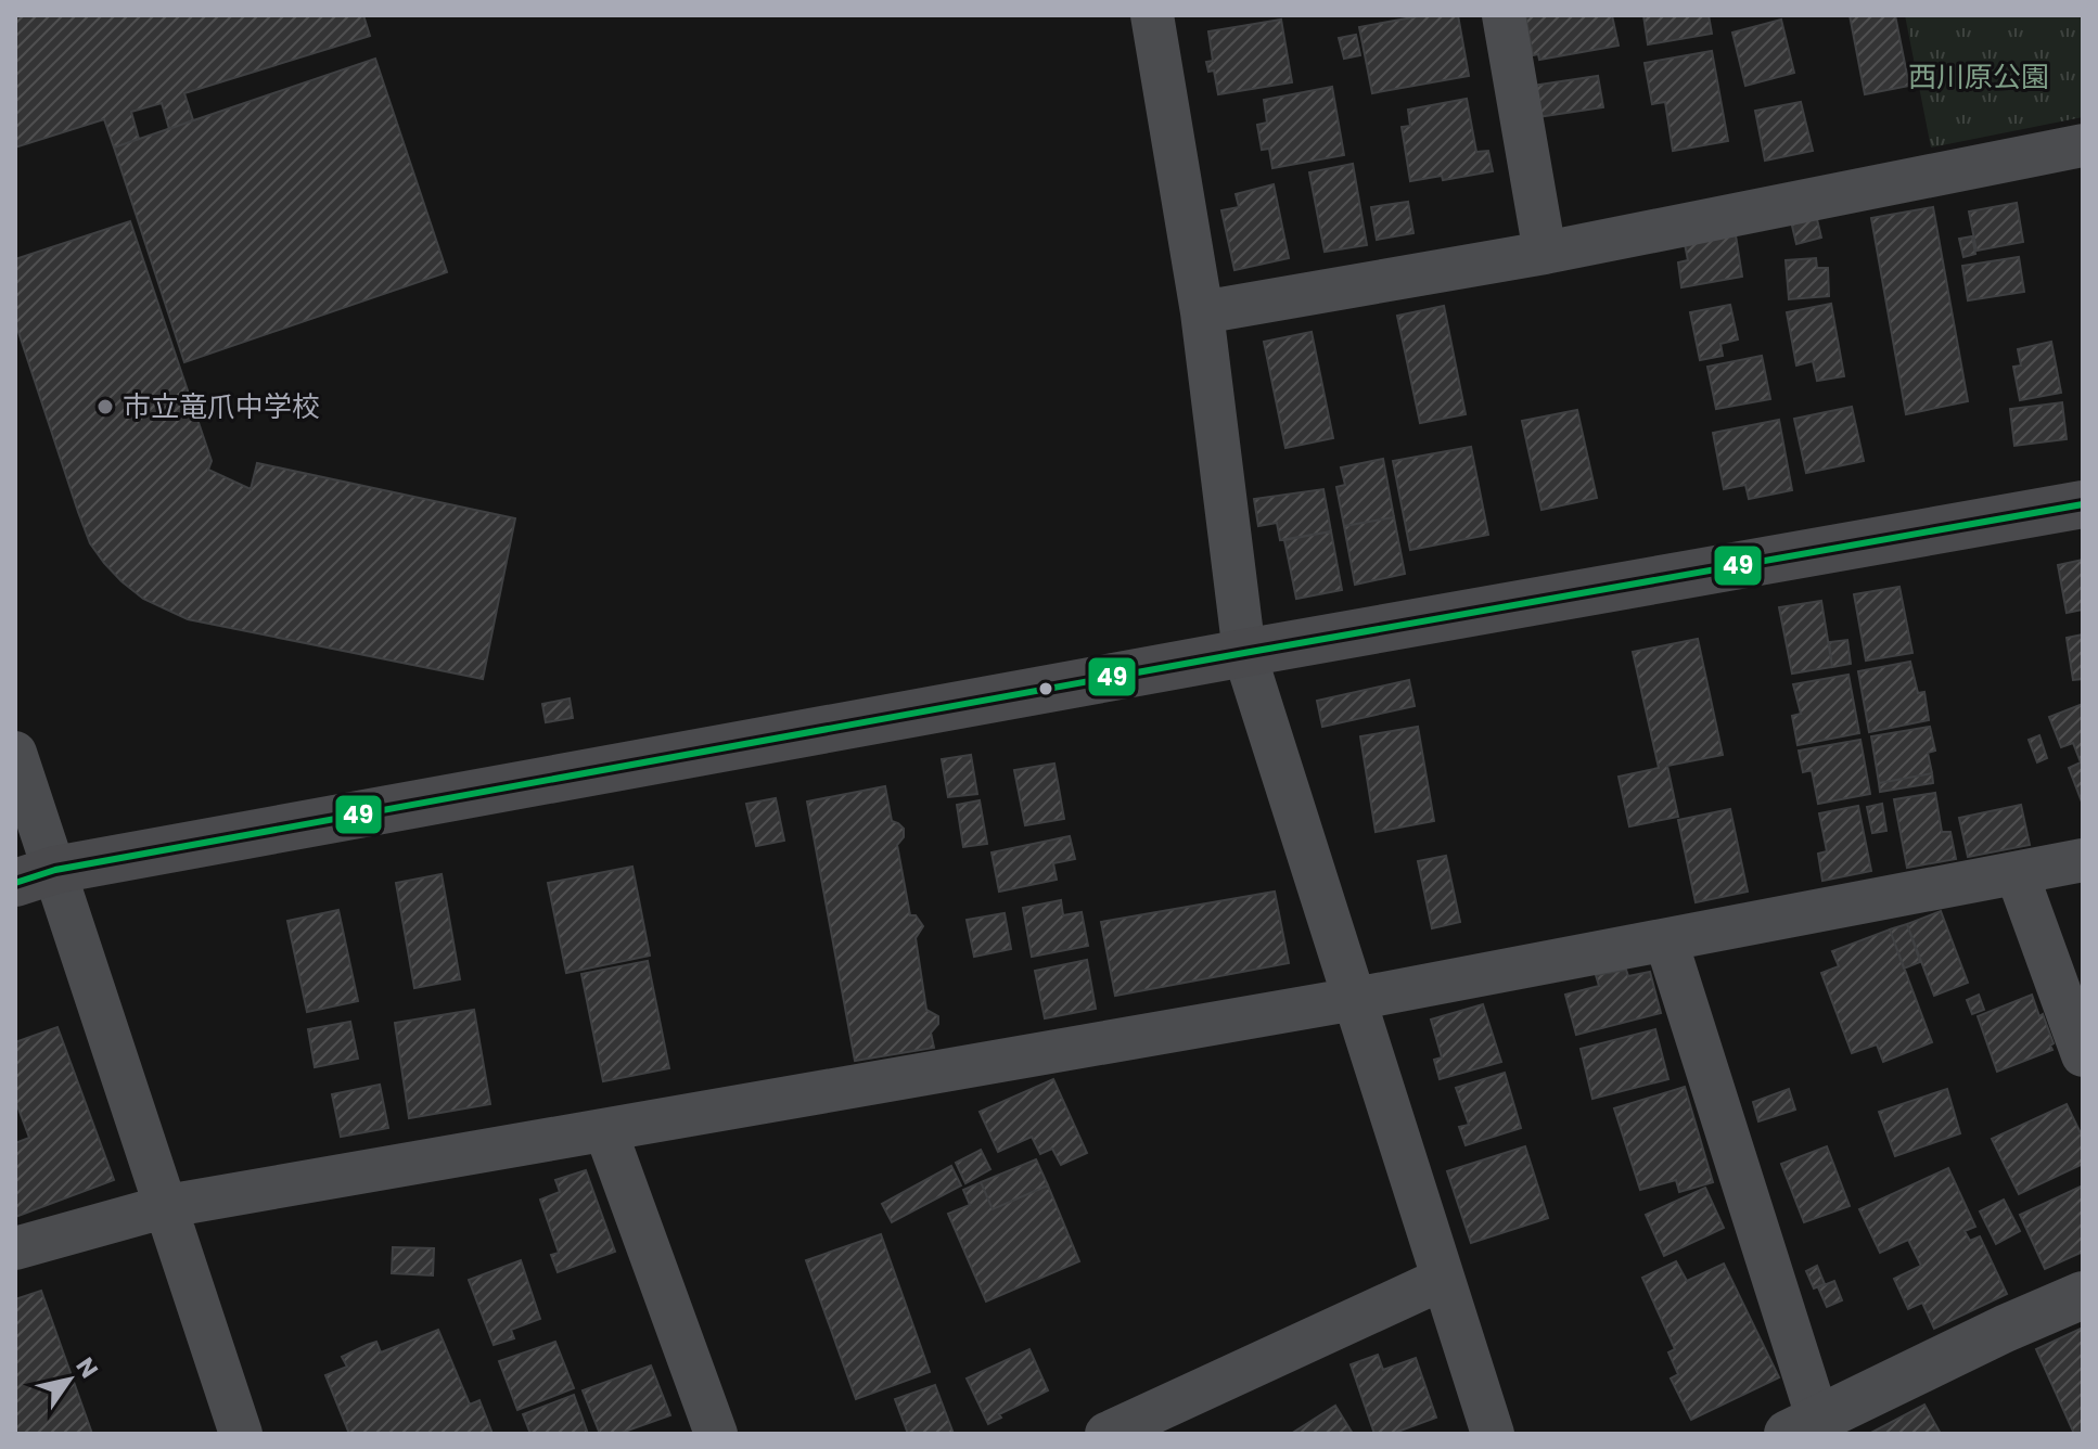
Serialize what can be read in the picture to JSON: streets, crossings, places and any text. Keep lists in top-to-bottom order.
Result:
{
  "parks": ["西川原公園"],
  "places": ["市立竜爪中学校"],
  "lines": ["transit line 49"],
  "north": "top right"
}
